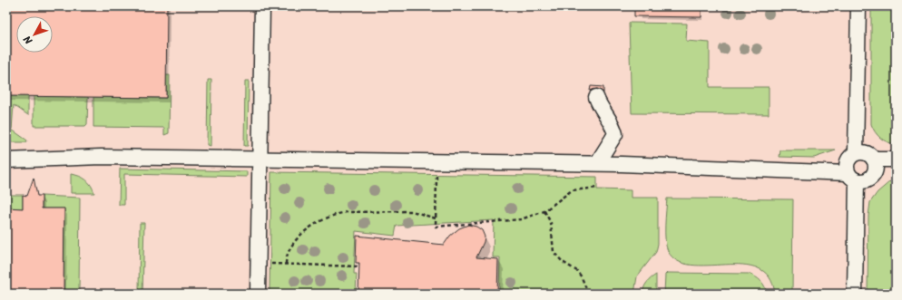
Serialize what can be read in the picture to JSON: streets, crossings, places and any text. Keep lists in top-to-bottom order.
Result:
{
  "north": "bottom left"
}
